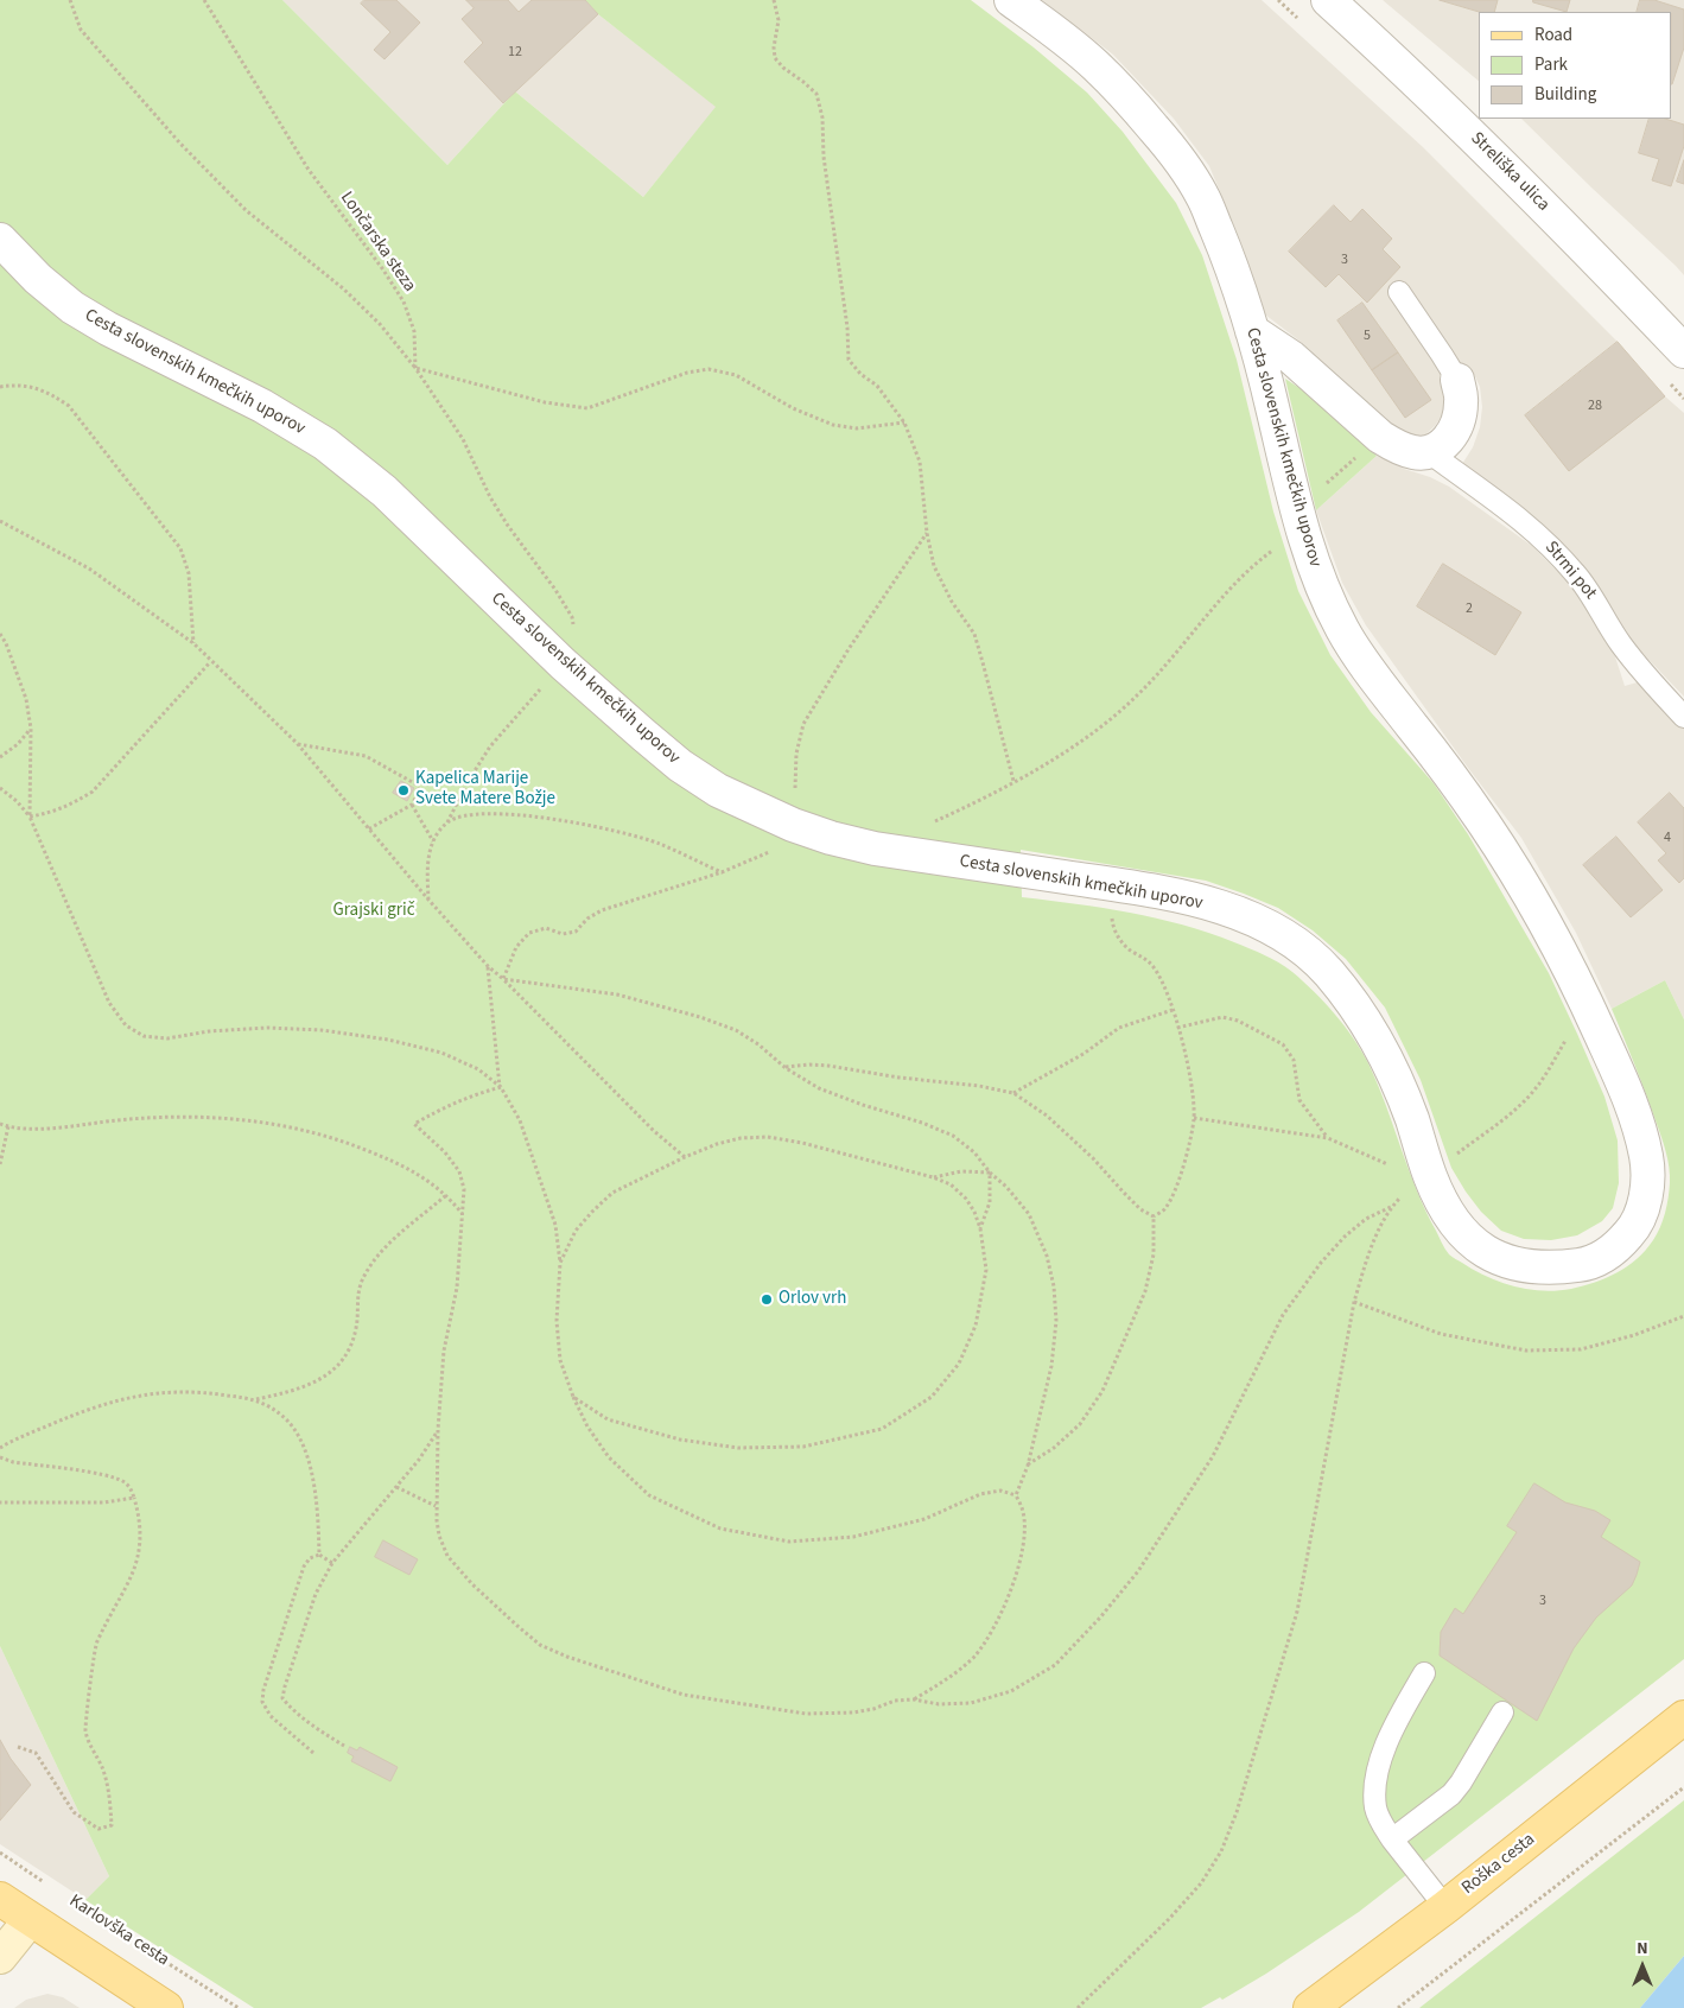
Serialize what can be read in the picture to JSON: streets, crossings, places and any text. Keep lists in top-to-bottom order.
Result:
{
  "streets": {
    "main road": ["Roška cesta"],
    "street": ["Streliška ulica", "Cesta slovenskih kmečkih uporov", "Strmi pot"],
    "path": ["Lončarska steza", "Karlovška cesta"]
  },
  "crossings": [
    ["Lončarska steza", "Cesta slovenskih kmečkih uporov"],
    ["Cesta slovenskih kmečkih uporov", "Strmi pot"]
  ],
  "parks": ["Grajski grič"],
  "places": ["Kapelica Marije Svete Matere Božje", "Orlov vrh"],
  "house_numbers": [
    "12",
    "3",
    "5",
    "28",
    "2",
    "4",
    "3"
  ],
  "legend": ["Road", "Park", "Building"],
  "north": "top"
}
